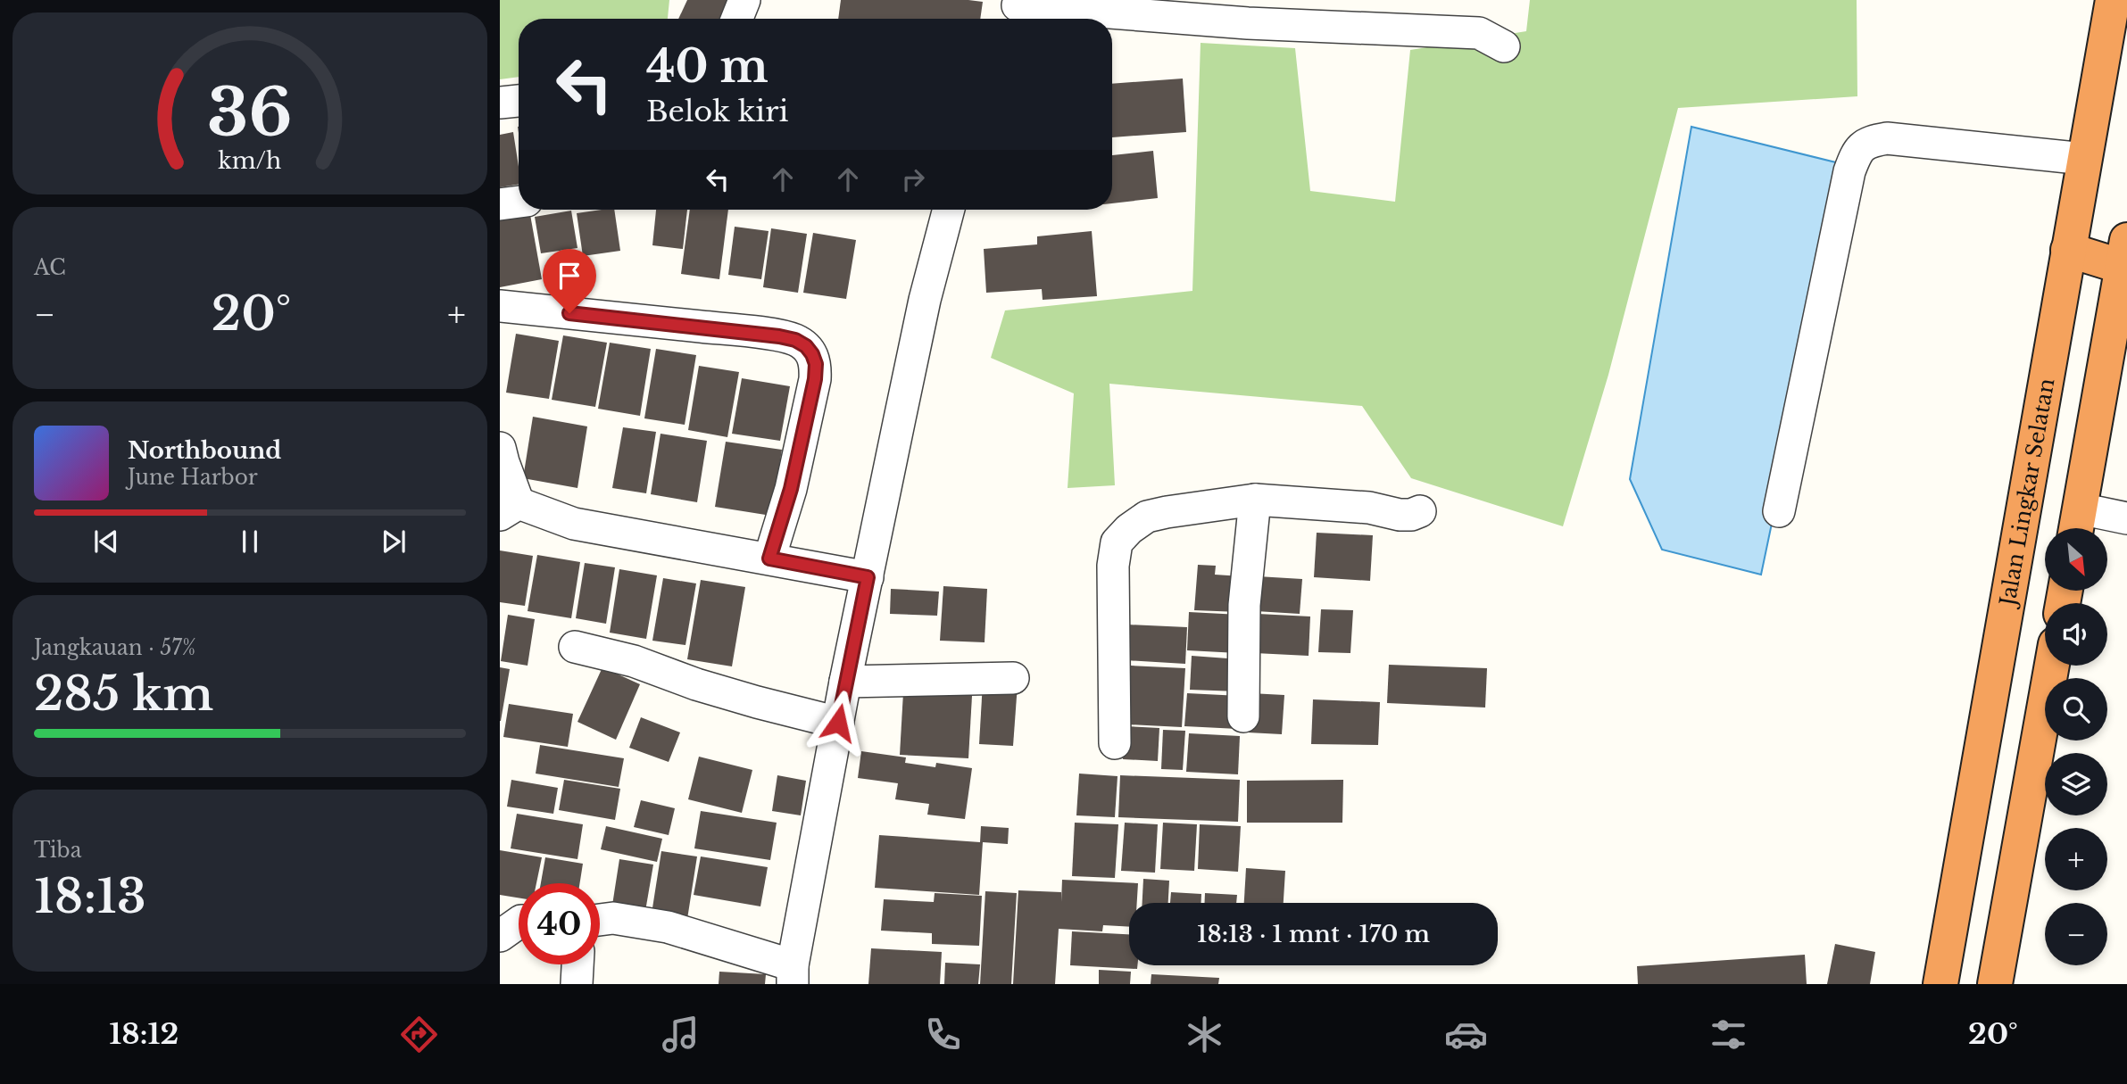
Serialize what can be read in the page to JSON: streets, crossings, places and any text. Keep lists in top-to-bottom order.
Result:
{
  "streets": {
    "highway": ["Jalan Lingkar Selatan"]
  },
  "north": "bottom right",
  "page": {
    "turn": ["40 m", "Belok kiri"],
    "tile": [
      "AC",
      ["Jangkauan · 57%", "285 km"],
      ["Tiba", "18:13"]
    ],
    "heat": ["−", "20°", "+"],
    "song": ["Northbound", "June Harbor"],
    "map_buttons": ["+", "−"],
    "limit": "40",
    "trip": "18:13 · 1 mnt · 170 m",
    "tabs": ["18:12", "20°"],
    "gauge": ["36", "km/h"]
  }
}
